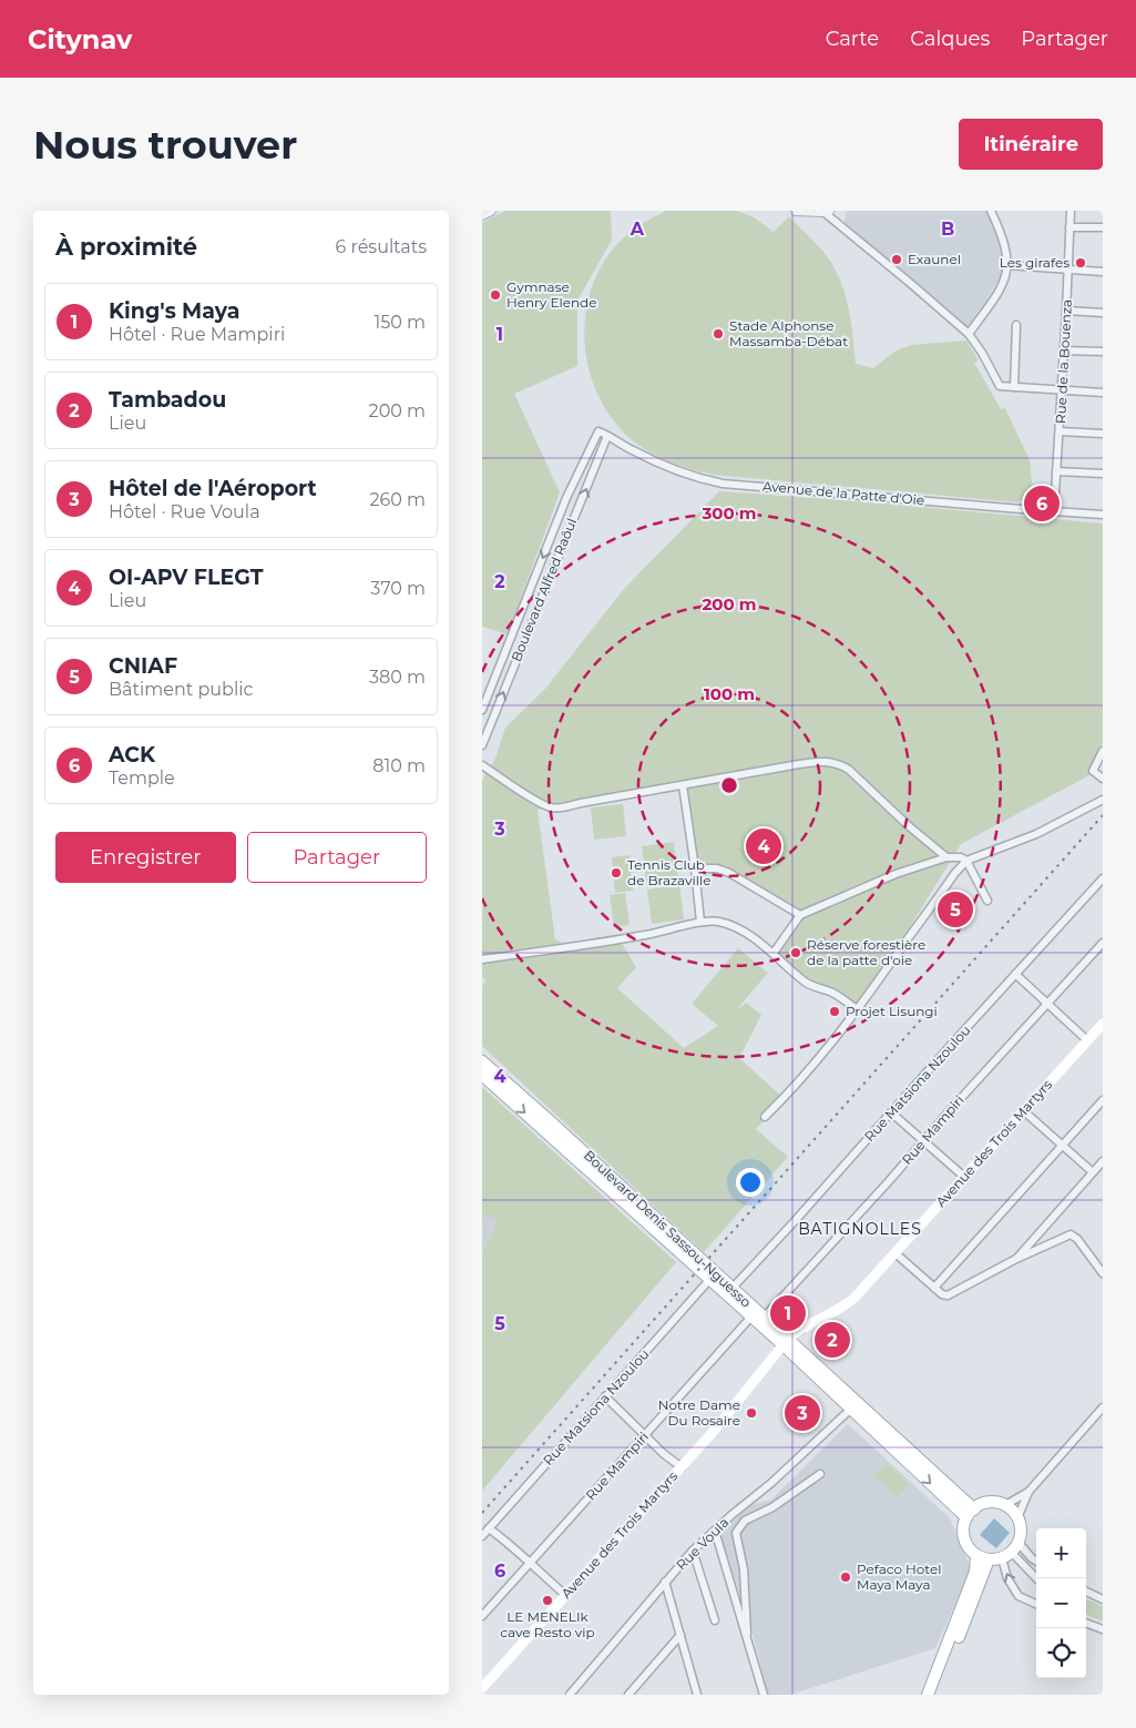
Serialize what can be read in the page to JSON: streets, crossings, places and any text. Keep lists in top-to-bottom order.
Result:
{
  "streets": {
    "main road": ["Avenue des Trois Martyrs", "Boulevard Denis Sassou-Nguesso"],
    "street": [
      "Rue de la Bouenza",
      "Avenue de la Patte d'Oie",
      "Boulevard Alfred Raôul",
      "Rue Matsiona Nzoulou",
      "Rue Mampiri",
      "Rue Voula"
    ]
  },
  "crossings": [
    ["Rue de la Bouenza", "Avenue de la Patte d'Oie"],
    ["Avenue de la Patte d'Oie", "Boulevard Alfred Raôul"],
    ["Rue Matsiona Nzoulou", "Boulevard Denis Sassou-Nguesso"],
    ["Rue Mampiri", "Boulevard Denis Sassou-Nguesso"],
    ["Avenue des Trois Martyrs", "Boulevard Denis Sassou-Nguesso"],
    ["Boulevard Denis Sassou-Nguesso", "Rue Voula"]
  ],
  "districts": ["BATIGNOLLES"],
  "places": [
    "Exaunel",
    "Les girafes",
    "Gymnase Henry Elende",
    "Stade Alphonse Massamba-Débat",
    "Tennis Club de Brazaville",
    "Réserve forestière de la patte d'oie",
    "Projet Lisungi",
    "Notre Dame Du Rosaire",
    "Pefaco Hotel Maya Maya",
    "LE MENELIk cave Resto vip"
  ],
  "page": {
    "header": "Citynav",
    "nav": ["Carte", "Calques", "Partager"],
    "buttons": [
      "Itinéraire",
      ["Enregistrer", "Partager"]
    ],
    "title": "Nous trouver",
    "heading": ["À proximité", "6 résultats"],
    "list": [
      {
        "mark": "1",
        "name": "King's Maya",
        "note": "Hôtel · Rue Mampiri",
        "value": "150 m"
      },
      {
        "mark": "2",
        "name": "Tambadou",
        "note": "Lieu",
        "value": "200 m"
      },
      {
        "mark": "3",
        "name": "Hôtel de l'Aéroport",
        "note": "Hôtel · Rue Voula",
        "value": "260 m"
      },
      {
        "mark": "4",
        "name": "OI-APV FLEGT",
        "note": "Lieu",
        "value": "370 m"
      },
      {
        "mark": "5",
        "name": "CNIAF",
        "note": "Bâtiment public",
        "value": "380 m"
      },
      {
        "mark": "6",
        "name": "ACK",
        "note": "Temple",
        "value": "810 m"
      }
    ],
    "pins": [
      "6",
      "4",
      "5",
      "1",
      "2",
      "3"
    ],
    "map_buttons": ["+", "−"]
  },
  "grid": {
    "columns": ["A", "B"],
    "rows": [
      "1",
      "2",
      "3",
      "4",
      "5",
      "6"
    ]
  },
  "rings": ["300 m", "200 m", "100 m"]
}
